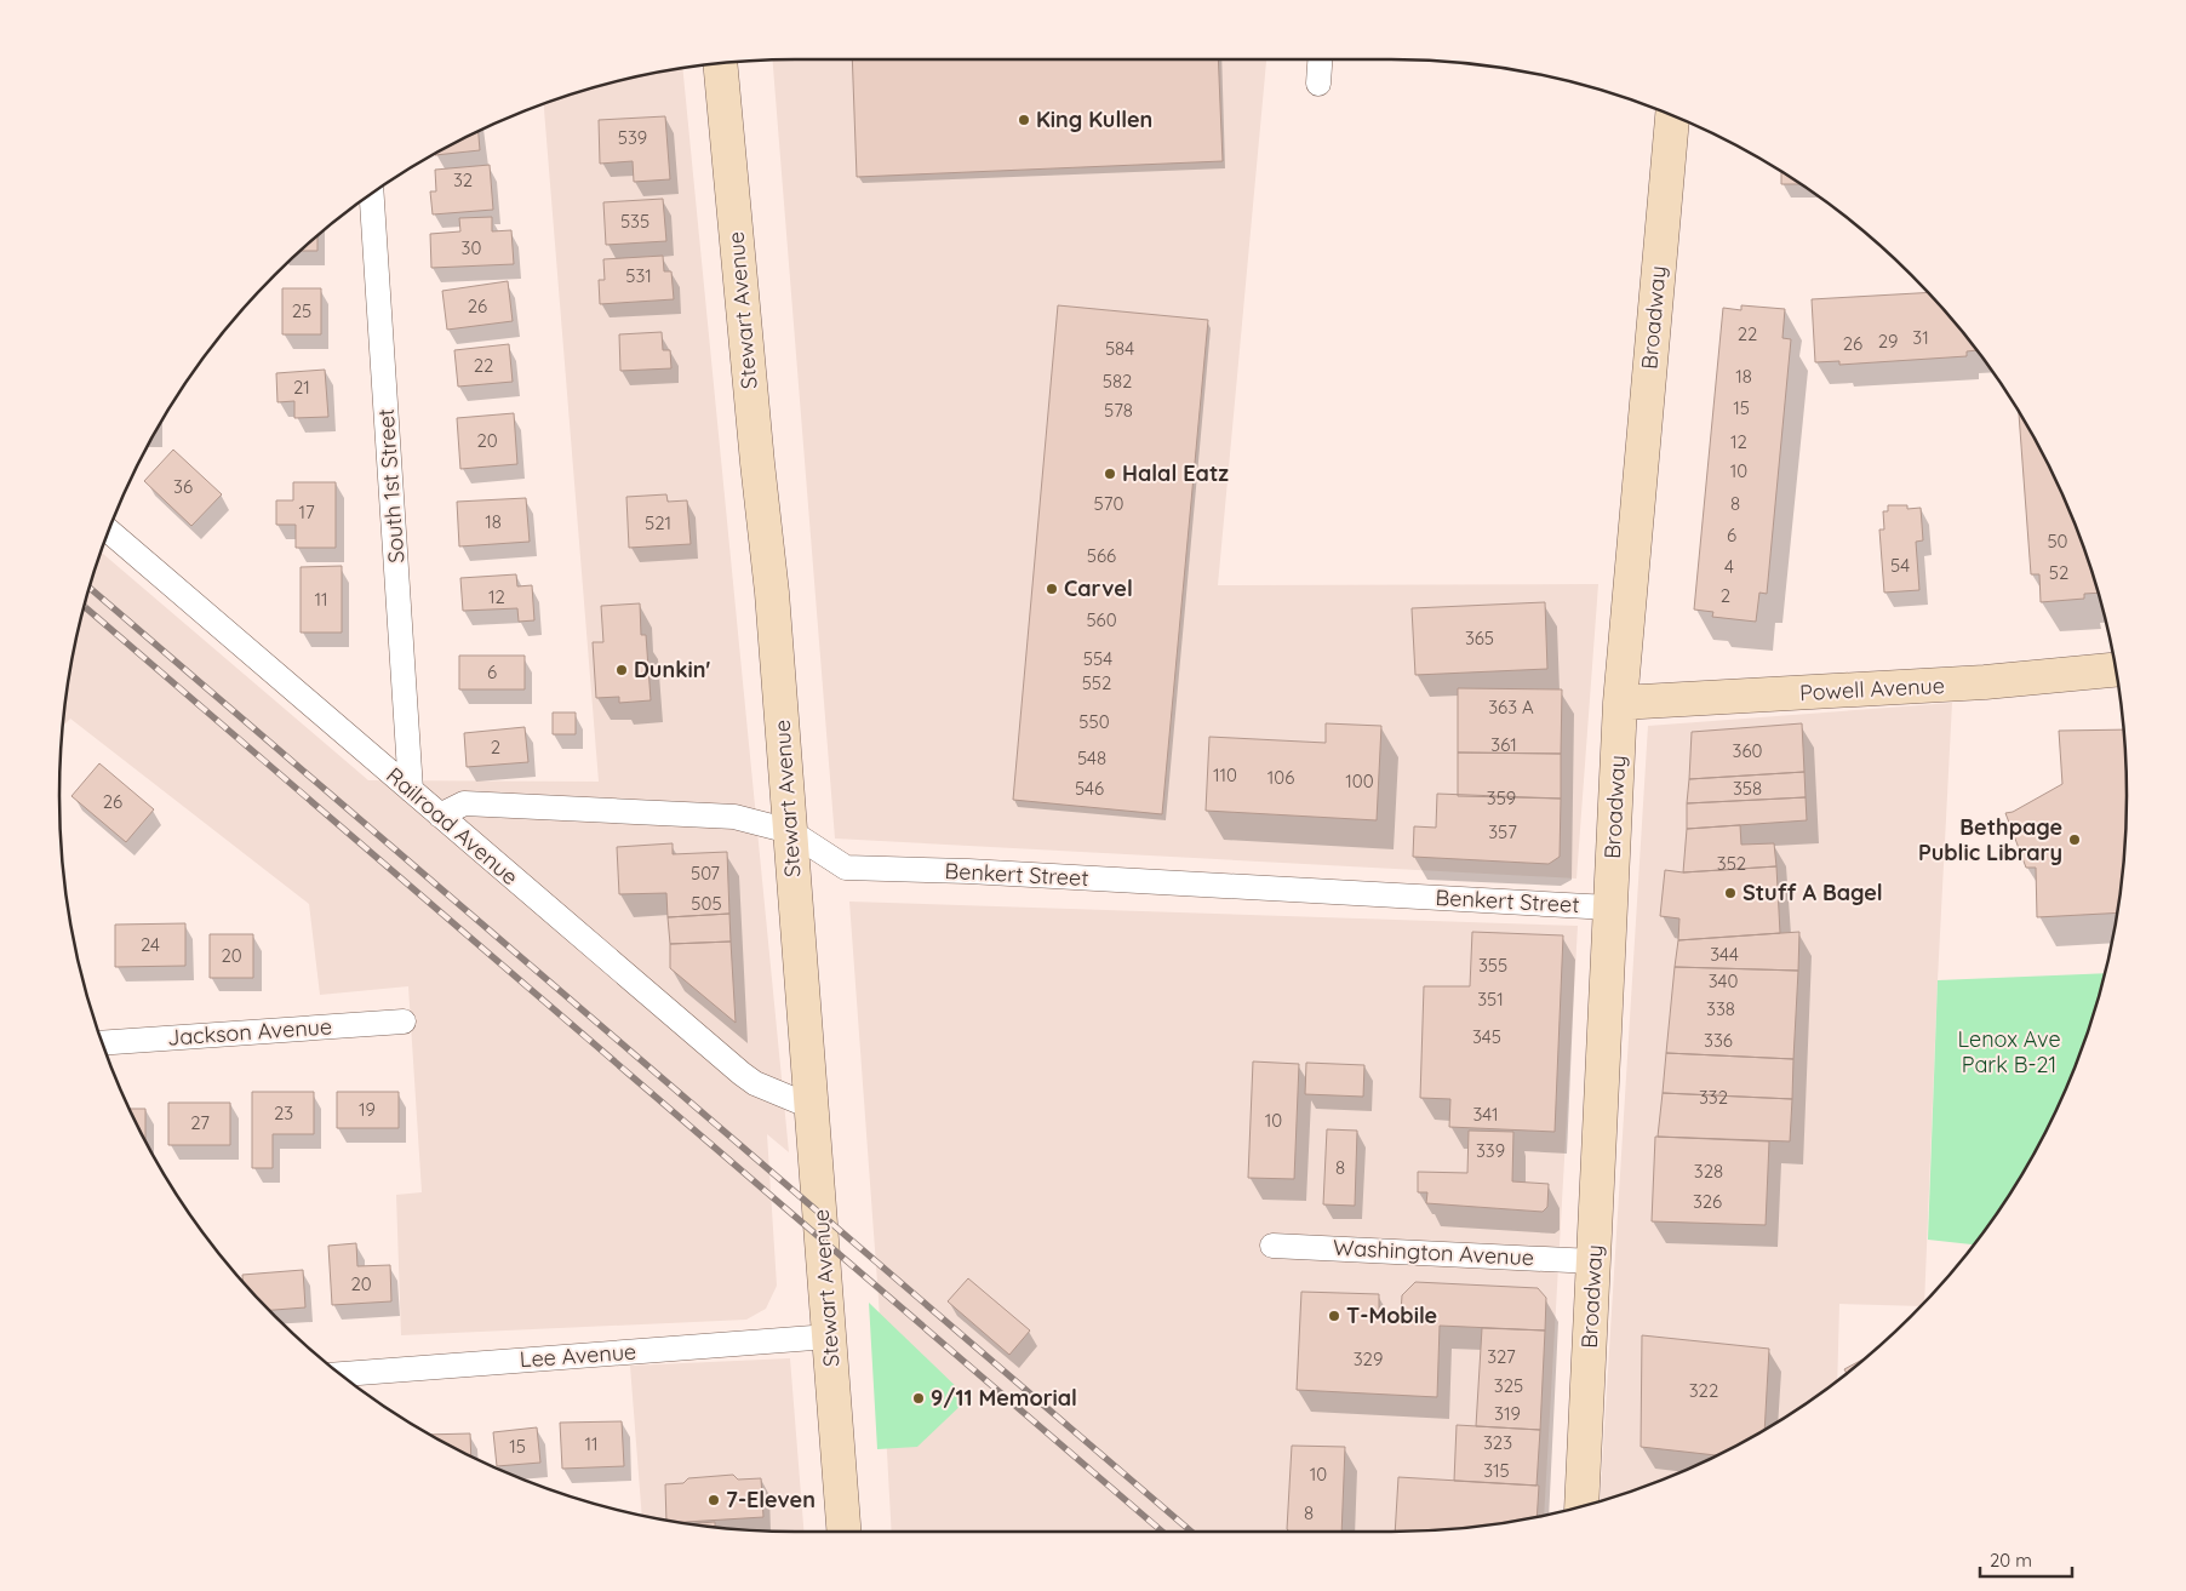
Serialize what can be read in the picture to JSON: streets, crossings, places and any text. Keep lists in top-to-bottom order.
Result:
{
  "streets": {
    "main road": ["Stewart Avenue", "Broadway", "Powell Avenue"],
    "street": [
      "South 1st Street",
      "Railroad Avenue",
      "Benkert Street",
      "Jackson Avenue",
      "Washington Avenue",
      "Lee Avenue"
    ]
  },
  "crossings": [
    ["Stewart Avenue", "Railroad Avenue"],
    ["Stewart Avenue", "Benkert Street"],
    ["Stewart Avenue", "Lee Avenue"],
    ["Broadway", "Powell Avenue"],
    ["Broadway", "Benkert Street"],
    ["Broadway", "Washington Avenue"],
    ["South 1st Street", "Railroad Avenue"],
    ["Railroad Avenue", "Benkert Street"]
  ],
  "parks": ["Lenox Ave Park B-21"],
  "places": [
    "King Kullen",
    "Halal Eatz",
    "Carvel",
    "Dunkin'",
    "Bethpage Public Library",
    "Stuff A Bagel",
    "T-Mobile",
    "9/11 Memorial",
    "7-Eleven"
  ],
  "house_numbers": [
    "539",
    "32",
    "535",
    "30",
    "531",
    "26",
    "25",
    "22",
    "31",
    "29",
    "26",
    "584",
    "22",
    "18",
    "582",
    "21",
    "15",
    "578",
    "20",
    "12",
    "10",
    "36",
    "570",
    "8",
    "17",
    "18",
    "521",
    "6",
    "50",
    "566",
    "54",
    "4",
    "52",
    "2",
    "12",
    "11",
    "560",
    "365",
    "554",
    "6",
    "552",
    "363 A",
    "550",
    "361",
    "2",
    "360",
    "548",
    "110",
    "106",
    "100",
    "546",
    "358",
    "359",
    "26",
    "357",
    "352",
    "507",
    "505",
    "24",
    "344",
    "20",
    "355",
    "340",
    "351",
    "338",
    "345",
    "336",
    "332",
    "19",
    "23",
    "341",
    "10",
    "27",
    "339",
    "8",
    "328",
    "326",
    "20",
    "327",
    "329",
    "325",
    "322",
    "319",
    "323",
    "11",
    "15",
    "315",
    "10",
    "8"
  ],
  "scale_bar": "20 m"
}
